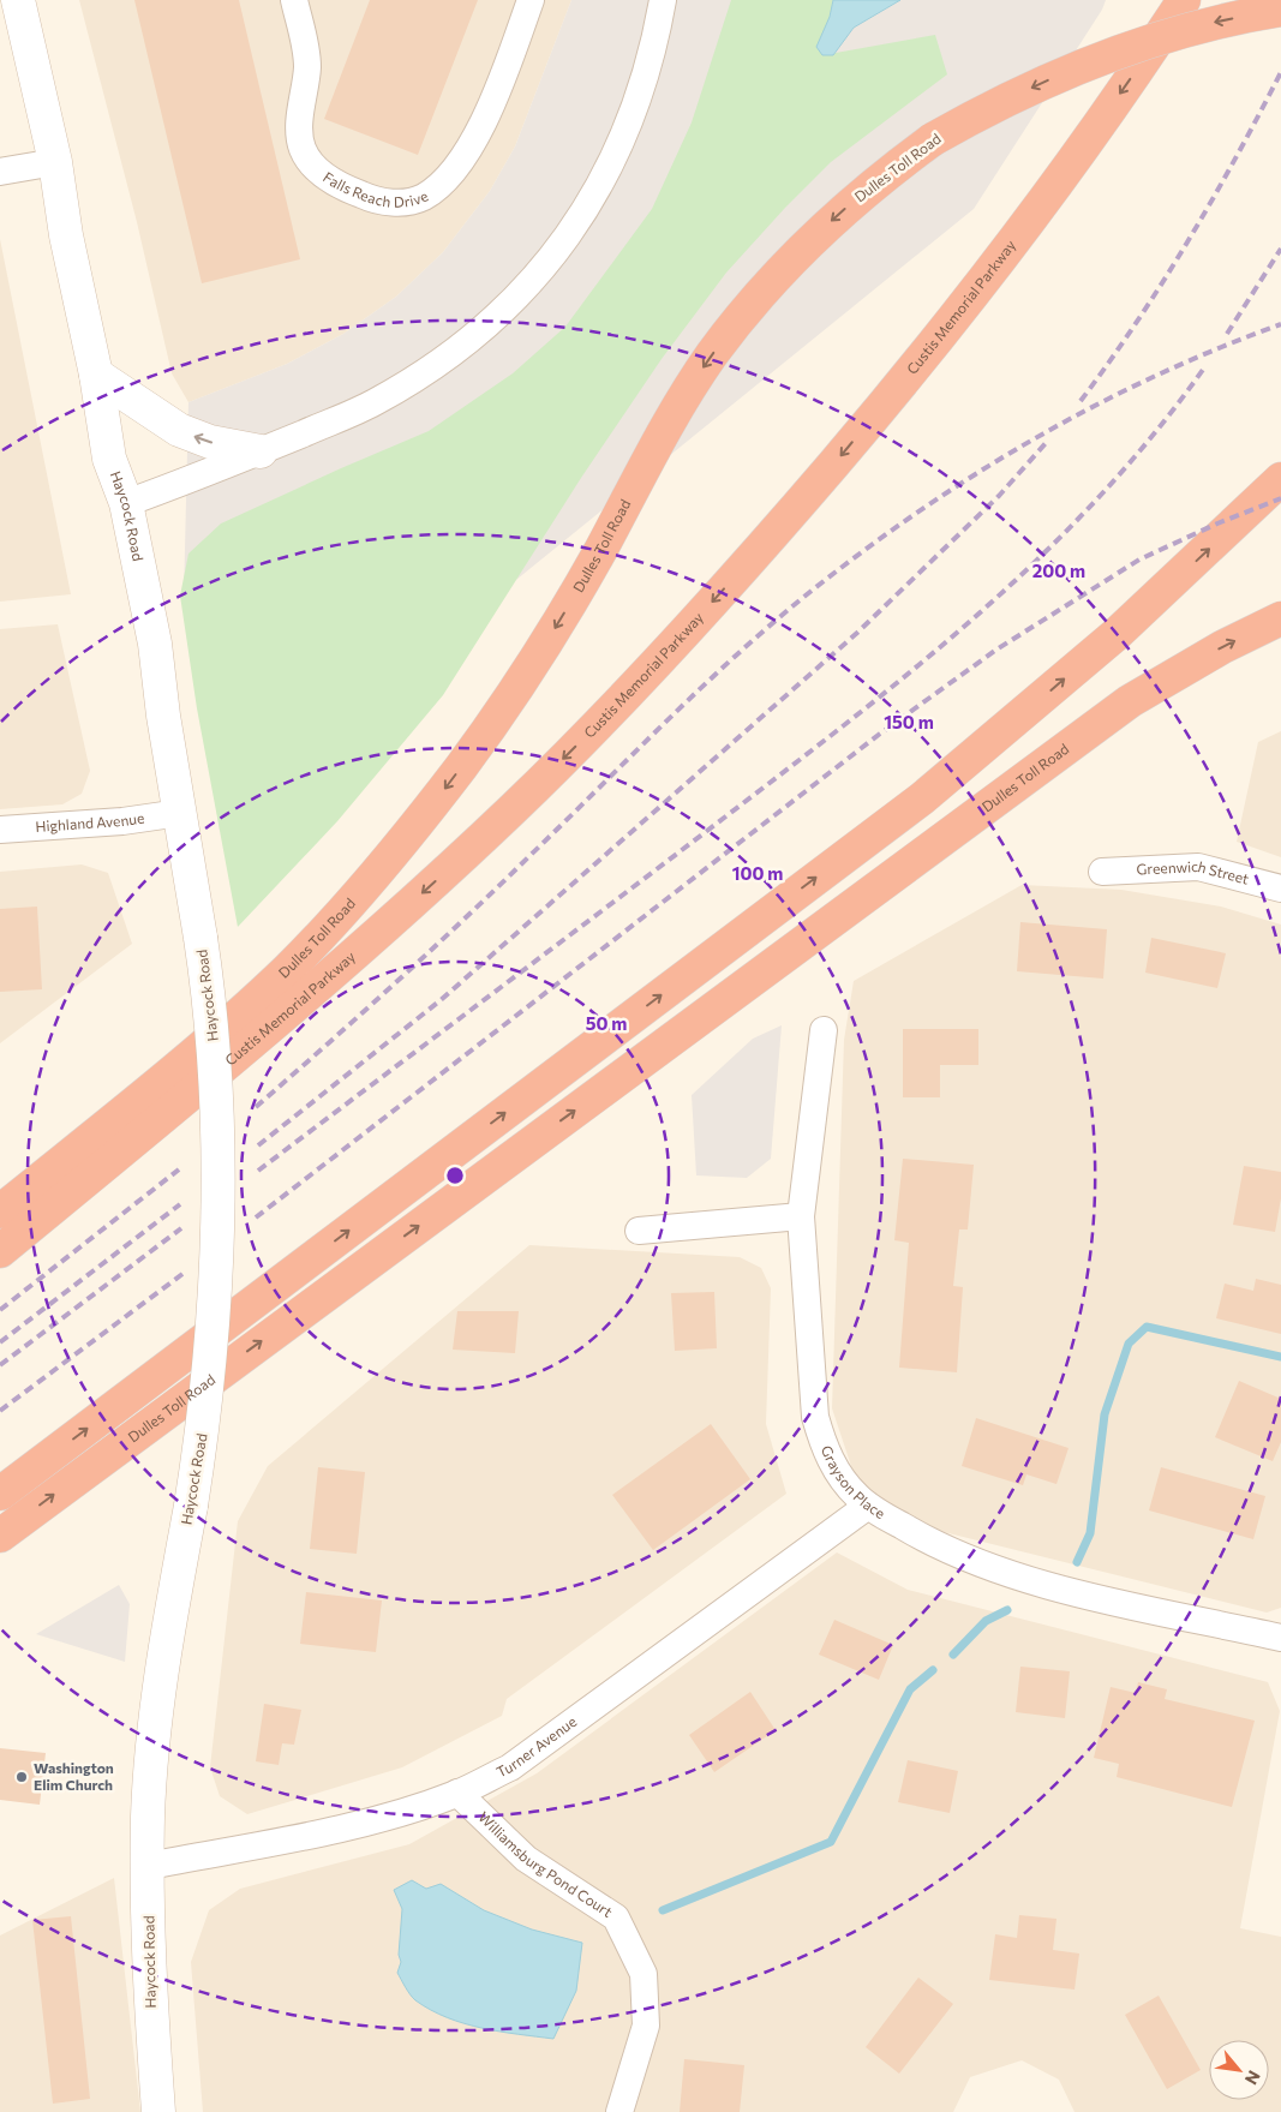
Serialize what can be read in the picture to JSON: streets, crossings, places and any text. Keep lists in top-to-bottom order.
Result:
{
  "streets": {
    "highway": ["Dulles Toll Road", "Custis Memorial Parkway"],
    "main road": ["Haycock Road"],
    "street": [
      "Falls Reach Drive",
      "Highland Avenue",
      "Greenwich Street",
      "Grayson Place",
      "Turner Avenue",
      "Williamsburg Pond Court"
    ]
  },
  "crossings": [
    ["Haycock Road", "Highland Avenue"],
    ["Haycock Road", "Turner Avenue"],
    ["Grayson Place", "Turner Avenue"],
    ["Turner Avenue", "Williamsburg Pond Court"]
  ],
  "places": ["Washington Elim Church"],
  "north": "bottom right",
  "rings": [
    "200 m",
    "150 m",
    "100 m",
    "50 m"
  ]
}
